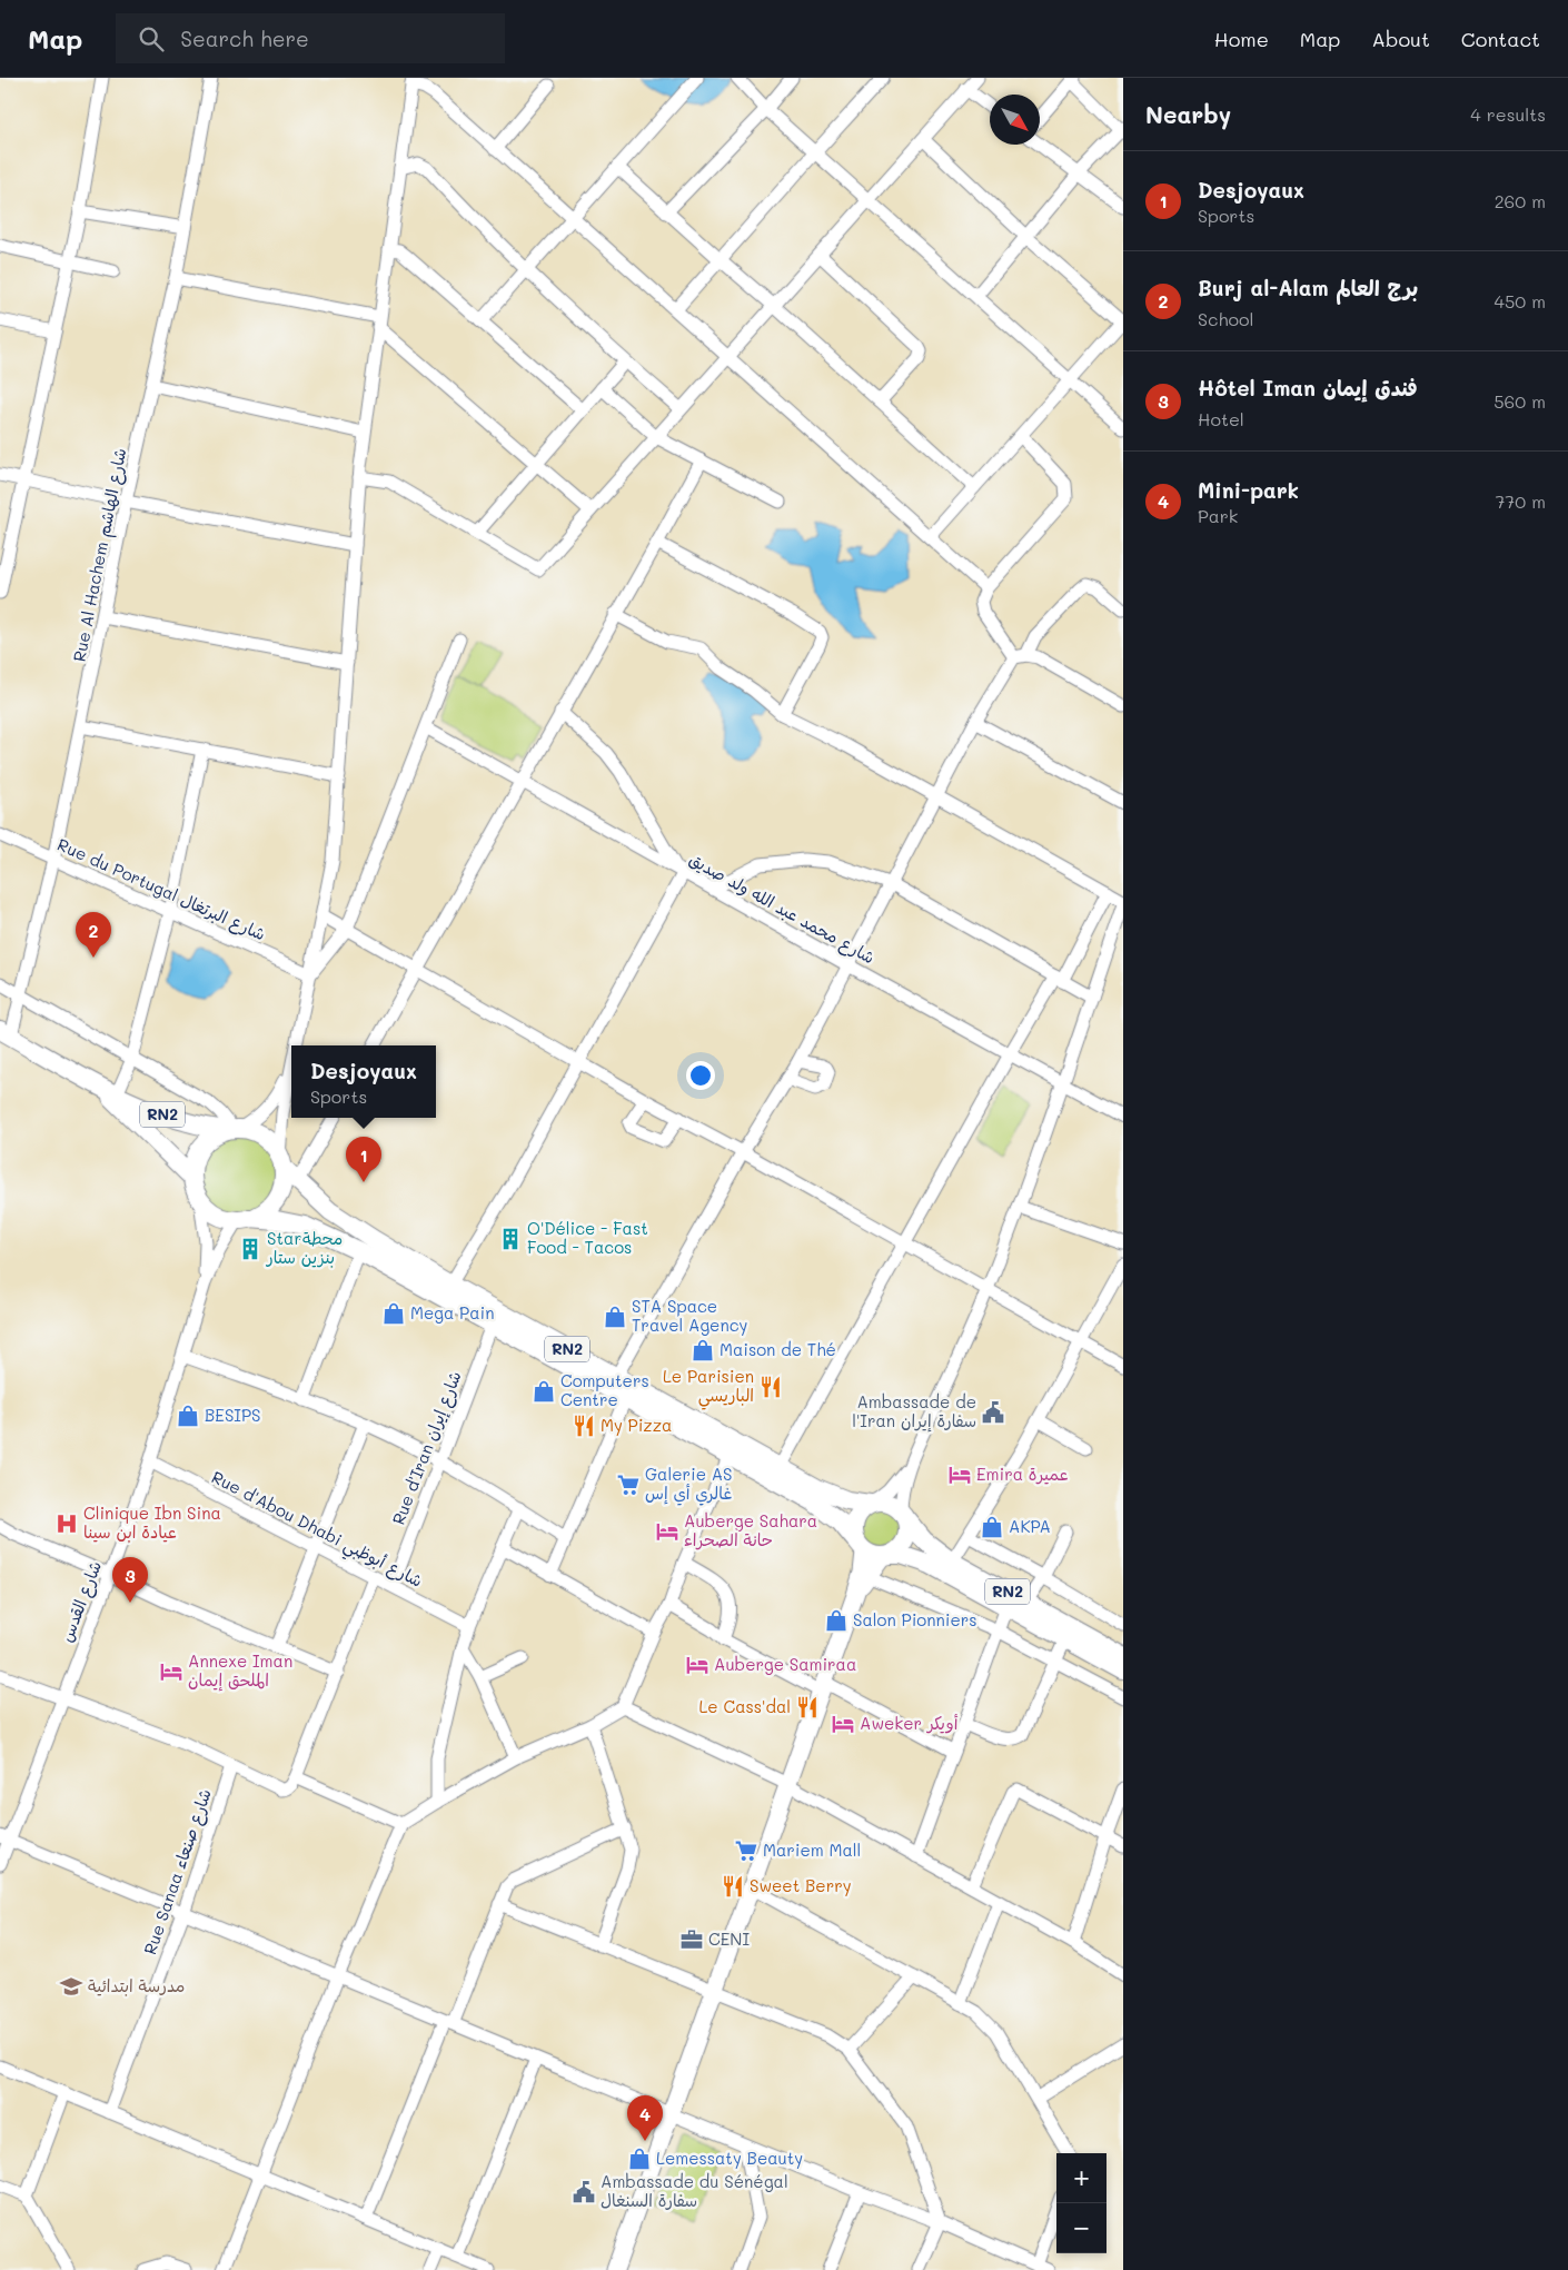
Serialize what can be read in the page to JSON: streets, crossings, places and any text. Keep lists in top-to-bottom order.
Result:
{
  "streets": {
    "highway": ["RN2"],
    "street": [
      "Rue Al Hachem شارع الهاشم",
      "Rue du Portugal شارع البرتغال",
      "شارع محمد عبد الله ولد صديق",
      "Rue d'Iran شارع إيران",
      "Rue d'Abou Dhabi شارع أبوظبي",
      "شارع القدس",
      "Rue Sanaa شارع صنعاء"
    ]
  },
  "crossings": [
    ["Rue Al Hachem شارع الهاشم", "Rue du Portugal شارع البرتغال"],
    ["Rue Al Hachem شارع الهاشم", "RN2"],
    ["RN2", "Rue d'Iran شارع إيران"],
    ["Rue d'Iran شارع إيران", "Rue d'Abou Dhabi شارع أبوظبي"],
    ["Rue d'Abou Dhabi شارع أبوظبي", "شارع القدس"]
  ],
  "places": {
    "building": ["O'Délice - Fast Food - Tacos", "Starمحطة بنزين ستار"],
    "shop": [
      "Mega Pain",
      "STA Space Travel Agency",
      "Maison de Thé",
      "Computers Centre",
      "BESIPS",
      "AKPA",
      "Salon Pionniers",
      "Lemessaty Beauty"
    ],
    "restaurant": [
      "Le Parisien الباريسي",
      "My Pizza",
      "Le Cass'dal",
      "Sweet Berry"
    ],
    "public building": ["Ambassade de l'Iran سفارة إيران", "Ambassade du Sénégal سفارة السنغال"],
    "hotel": [
      "Emira عميرة",
      "Auberge Sahara حانة الصحراء",
      "Auberge Samiraa",
      "Annexe Iman الملحق إيمان",
      "Aweker أويكر"
    ],
    "supermarket": ["Galerie AS غالري أي إس", "Mariem Mall"],
    "hospital": ["Clinique Ibn Sina عيادة ابن سينا"],
    "office": ["CENI"],
    "school or university": ["مدرسة ابتدائية"]
  },
  "north": "bottom right",
  "page": {
    "header": "Map",
    "search": "Search here",
    "nav": [
      "Home",
      "Map",
      "About",
      "Contact"
    ],
    "heading": ["Nearby", "4 results"],
    "list": [
      {
        "mark": "1",
        "name": "Desjoyaux",
        "note": "Sports",
        "value": "260 m"
      },
      {
        "mark": "2",
        "name": "Burj al-Alam برج العالم",
        "note": "School",
        "value": "450 m"
      },
      {
        "mark": "3",
        "name": "Hôtel Iman فندق إيمان",
        "note": "Hotel",
        "value": "560 m"
      },
      {
        "mark": "4",
        "name": "Mini-park",
        "note": "Park",
        "value": "770 m"
      }
    ],
    "pins": [
      "2",
      "1",
      "3",
      "4"
    ],
    "popup": ["Desjoyaux", "Sports"],
    "map_buttons": ["+", "−"]
  }
}
